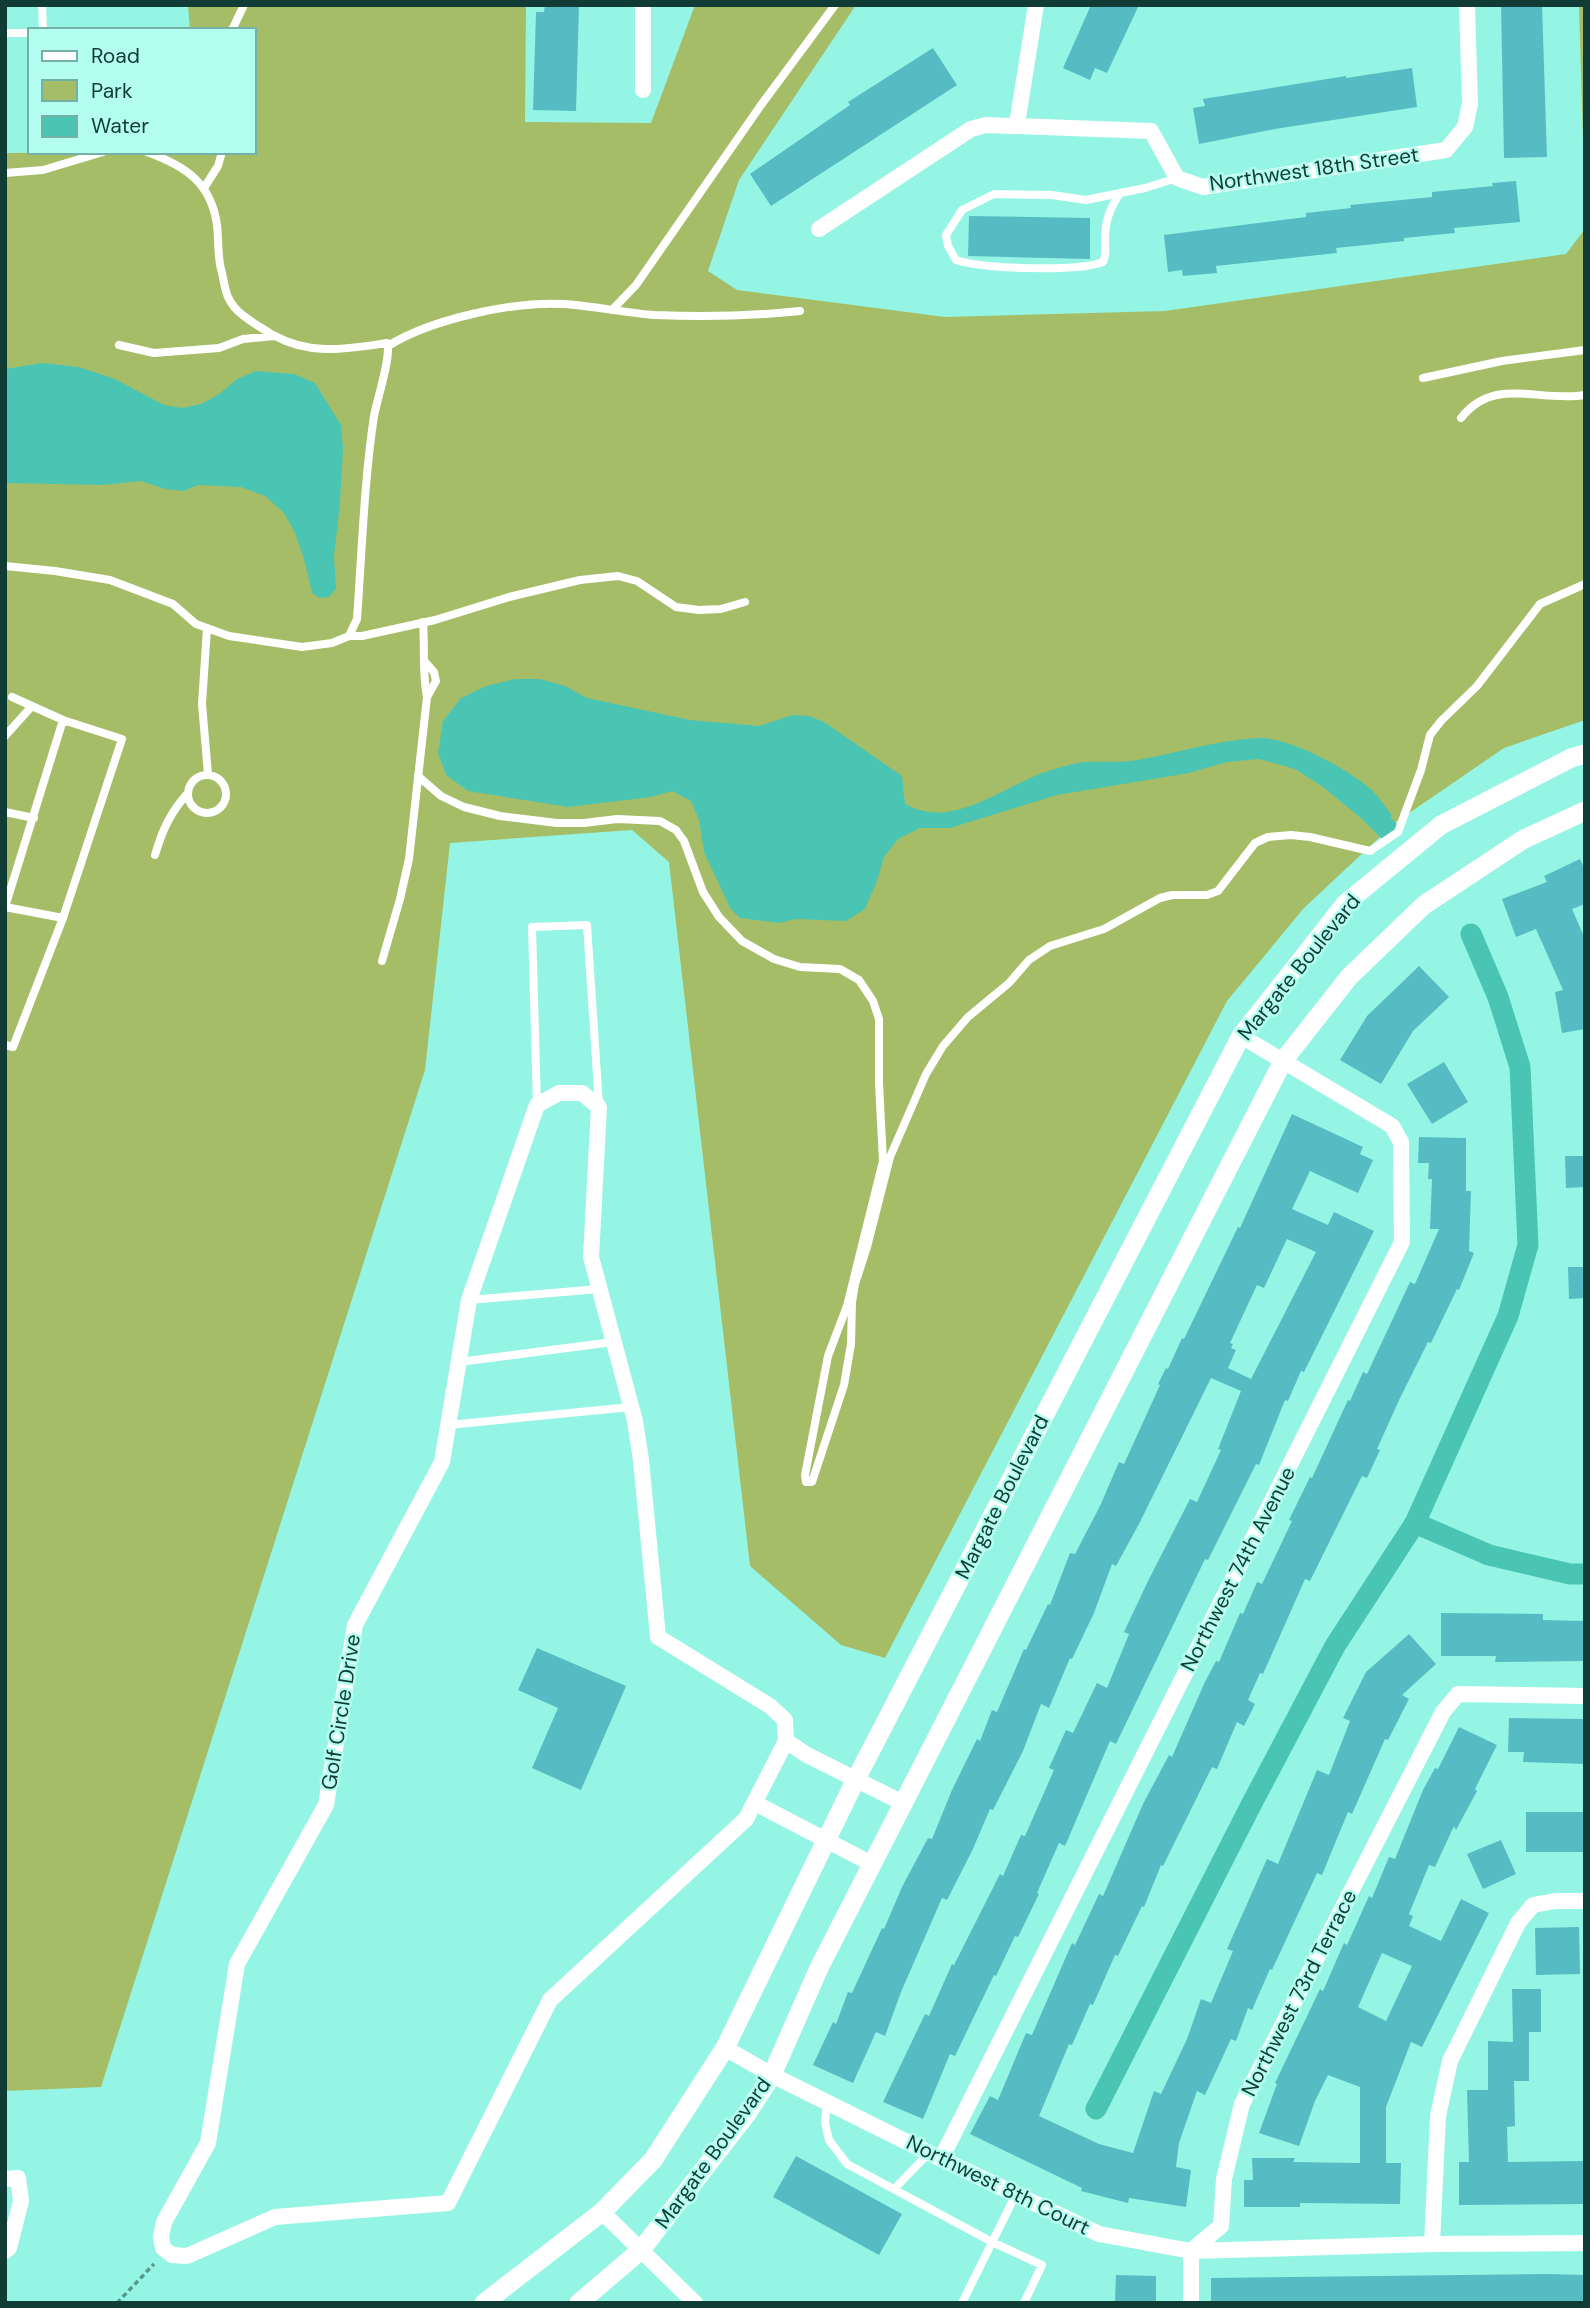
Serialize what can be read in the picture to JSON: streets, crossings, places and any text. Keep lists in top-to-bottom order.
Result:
{
  "streets": {
    "street": [
      "Northwest 18th Street",
      "Margate Boulevard",
      "Northwest 74th Avenue",
      "Golf Circle Drive",
      "Northwest 73rd Terrace",
      "Northwest 8th Court"
    ]
  },
  "crossings": [
    ["Margate Boulevard", "Northwest 74th Avenue"],
    ["Margate Boulevard", "Northwest 8th Court"],
    ["Northwest 74th Avenue", "Northwest 8th Court"],
    ["Northwest 73rd Terrace", "Northwest 8th Court"]
  ],
  "legend": ["Road", "Park", "Water"]
}
